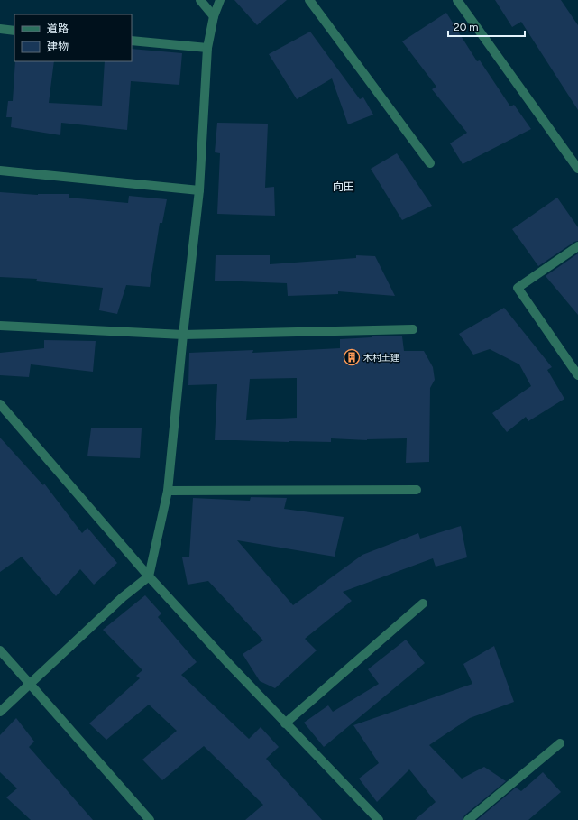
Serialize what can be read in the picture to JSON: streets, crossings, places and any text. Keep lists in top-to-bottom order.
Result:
{
  "districts": ["向田"],
  "places": {
    "building": ["木村土建"]
  },
  "legend": ["道路", "建物"],
  "scale_bar": "20 m"
}
